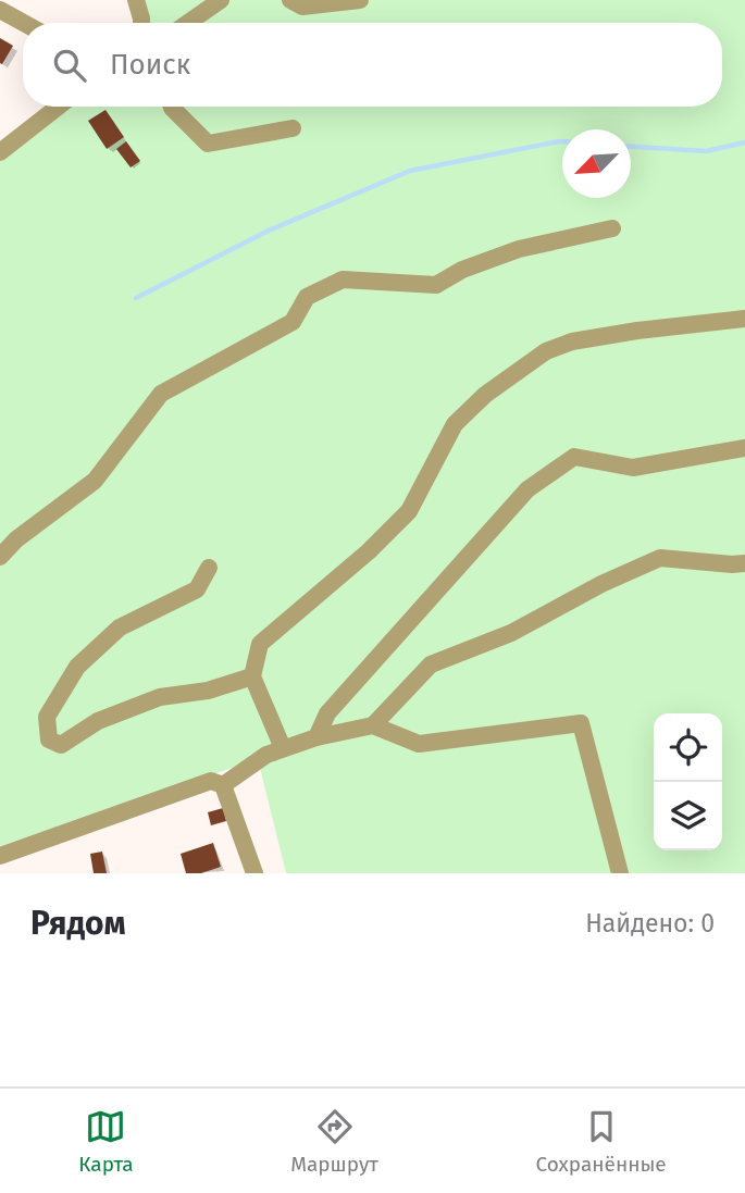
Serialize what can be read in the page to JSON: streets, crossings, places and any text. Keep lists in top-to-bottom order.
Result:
{
  "north": "bottom left",
  "page": {
    "search": "Поиск",
    "heading": ["Рядом", "Найдено: 0"],
    "nav": ["Карта", "Маршрут", "Сохранённые"]
  }
}
